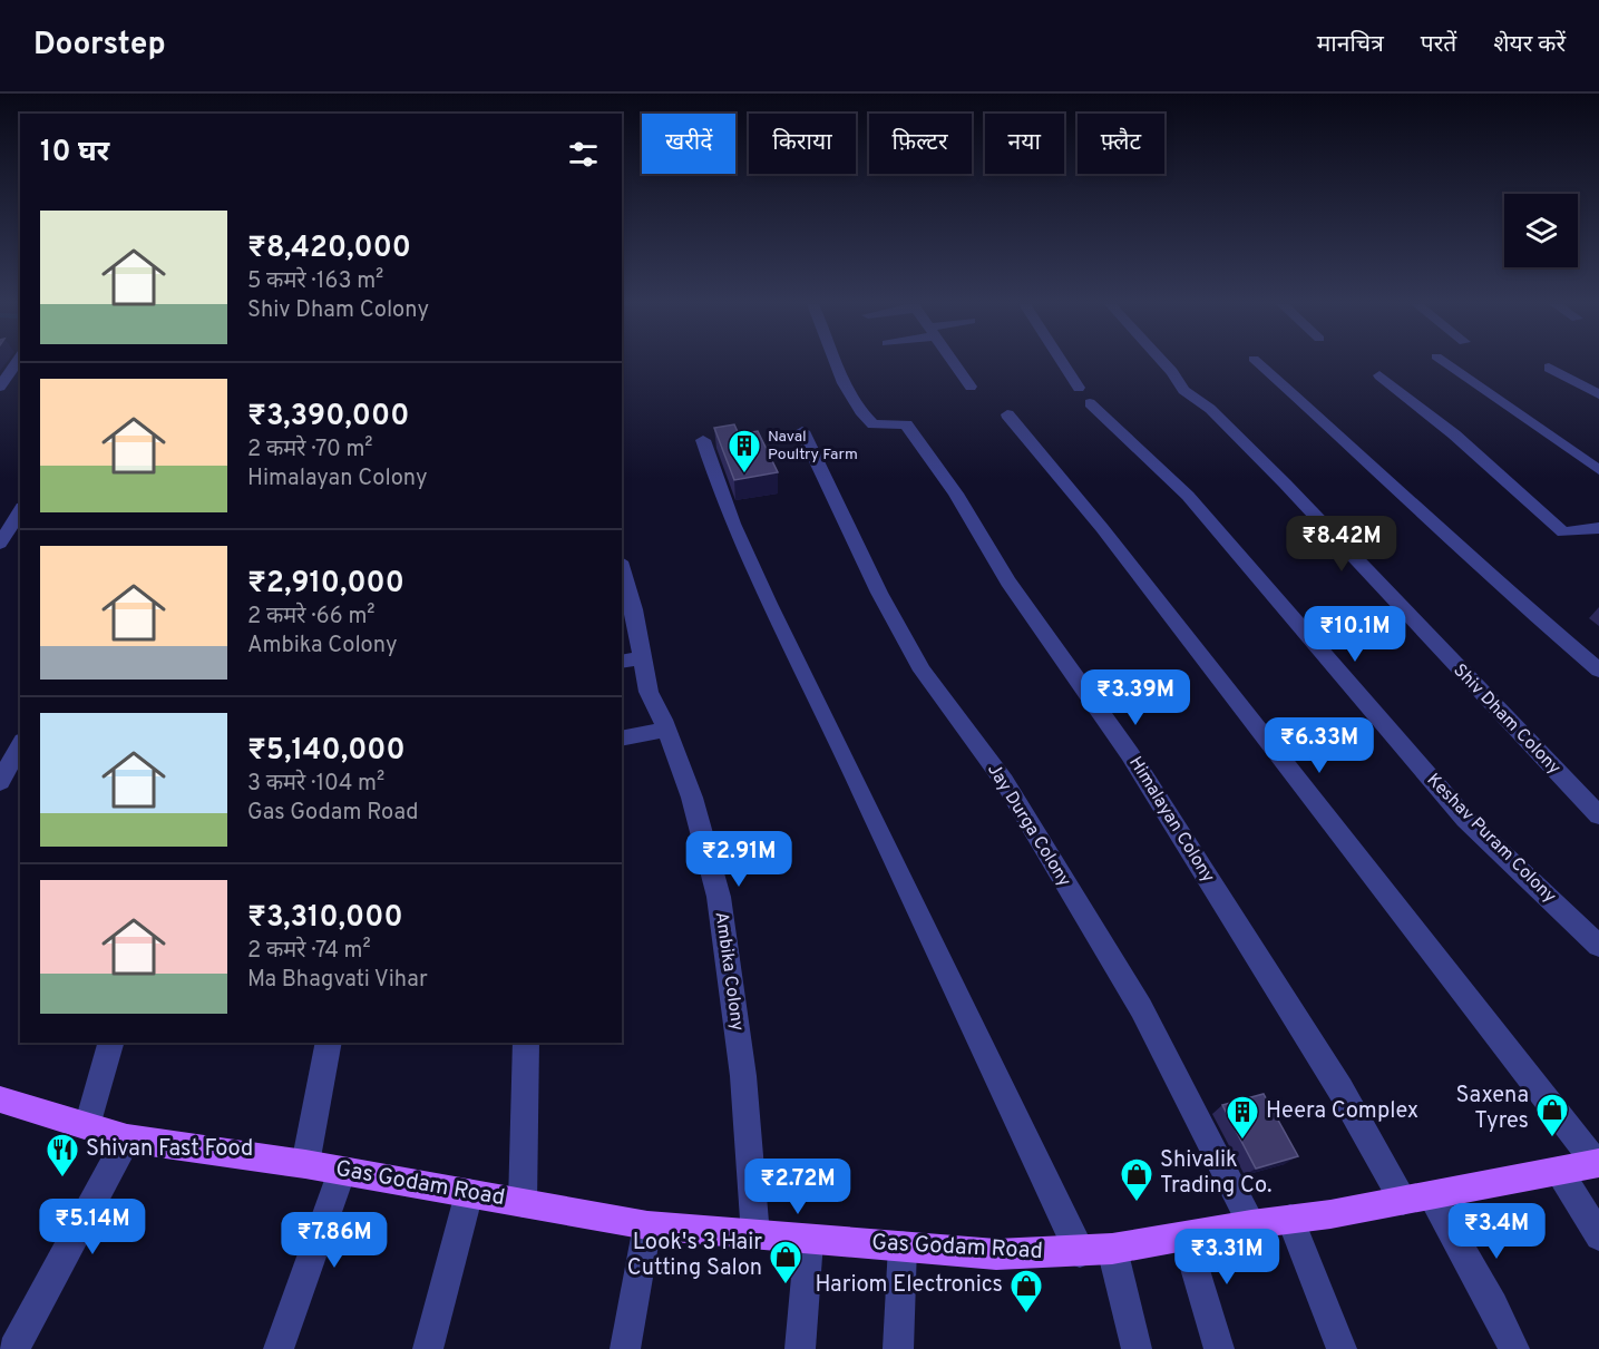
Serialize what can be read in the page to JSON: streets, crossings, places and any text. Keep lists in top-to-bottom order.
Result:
{
  "streets": {
    "main road": ["Gas Godam Road"],
    "street": [
      "Shiv Dham Colony",
      "Himalayan Colony",
      "Jay Durga Colony",
      "Keshav Puram Colony",
      "Ambika Colony"
    ]
  },
  "crossings": [
    ["Himalayan Colony", "Gas Godam Road"],
    ["Jay Durga Colony", "Gas Godam Road"],
    ["Ambika Colony", "Gas Godam Road"]
  ],
  "places": {
    "building": ["Naval Poultry Farm", "Heera Complex"],
    "shop": [
      "Saxena Tyres",
      "Shivalik Trading Co.",
      "Look's 3 Hair Cutting Salon",
      "Hariom Electronics"
    ],
    "restaurant": ["Shivan Fast Food"]
  },
  "page": {
    "header": "Doorstep",
    "nav": ["मानचित्र", "परतें", "शेयर करें"],
    "chip": [
      "खरीदें",
      "किराया",
      "फ़िल्टर",
      "नया",
      "फ़्लैट"
    ],
    "heading": "10 घर",
    "list": [
      {
        "name": "₹8,420,000",
        "note": "5 कमरे · 163 m² · Shiv Dham Colony"
      },
      {
        "name": "₹3,390,000",
        "note": "2 कमरे · 70 m² · Himalayan Colony"
      },
      {
        "name": "₹2,910,000",
        "note": "2 कमरे · 66 m² · Ambika Colony"
      },
      {
        "name": "₹5,140,000",
        "note": "3 कमरे · 104 m² · Gas Godam Road"
      },
      {
        "name": "₹3,310,000",
        "note": "2 कमरे · 74 m² · Ma Bhagvati Vihar"
      }
    ],
    "price": [
      "₹8.42M",
      "₹10.1M",
      "₹3.39M",
      "₹6.33M",
      "₹2.91M",
      "₹2.72M",
      "₹5.14M",
      "₹3.4M",
      "₹7.86M",
      "₹3.31M"
    ]
  }
}
